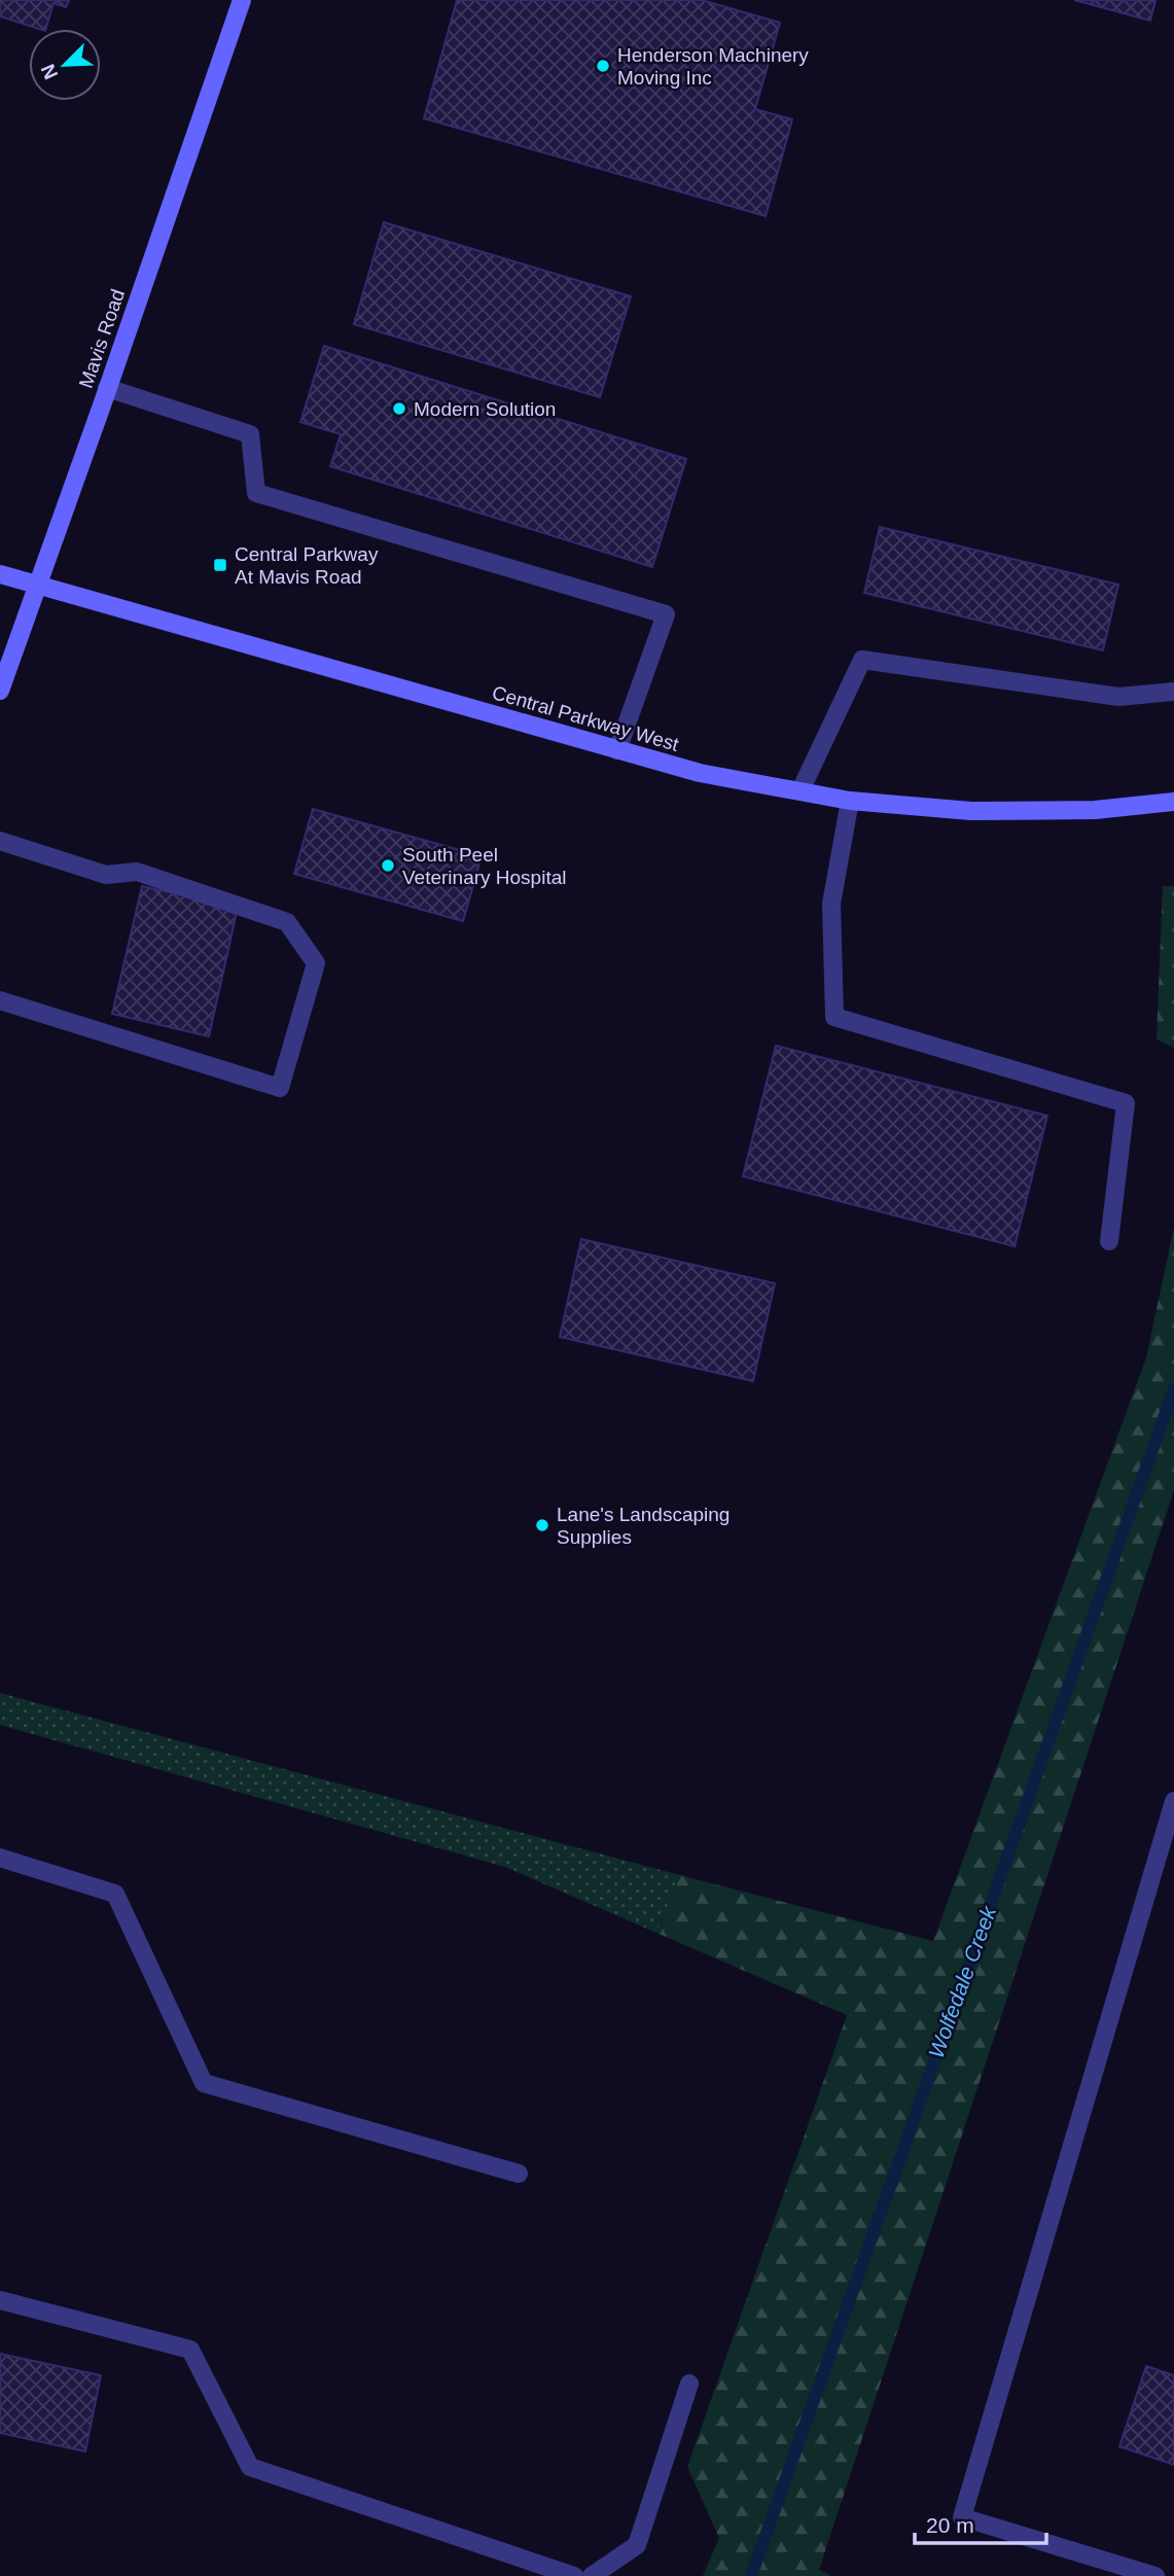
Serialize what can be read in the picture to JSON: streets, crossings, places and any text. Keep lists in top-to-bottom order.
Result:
{
  "streets": {
    "street": ["Mavis Road", "Central Parkway West"]
  },
  "crossings": [
    ["Mavis Road", "Central Parkway West"]
  ],
  "water": ["Wolfedale Creek"],
  "places": {
    "other": [
      "Henderson Machinery Moving Inc",
      "Modern Solution",
      "South Peel Veterinary Hospital",
      "Lane's Landscaping Supplies"
    ],
    "transit": ["Central Parkway At Mavis Road"]
  },
  "scale_bar": "20 m",
  "north": "bottom left"
}
